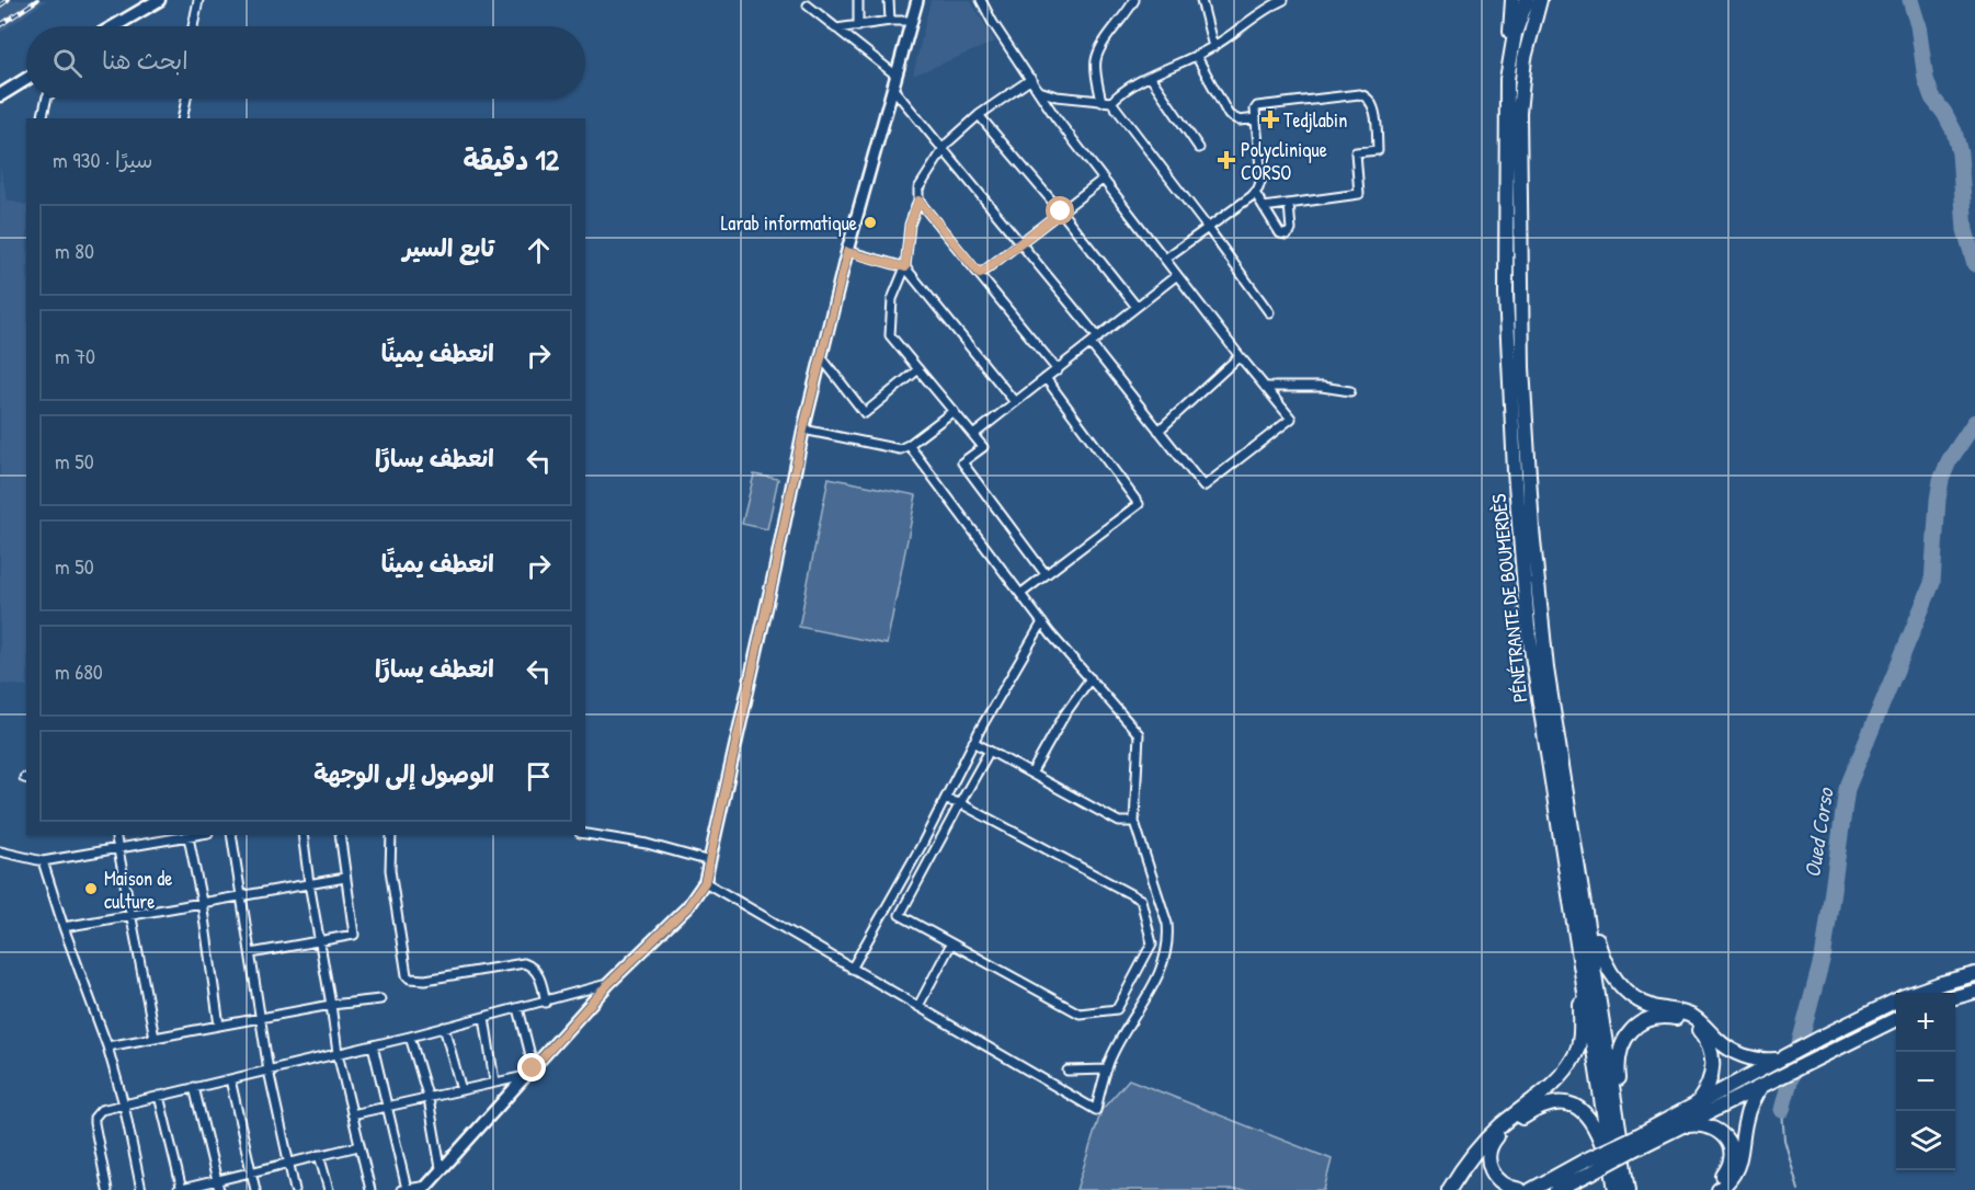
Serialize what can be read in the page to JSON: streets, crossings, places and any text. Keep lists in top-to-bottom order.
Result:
{
  "streets": {
    "highway": ["PÉNÉTRANTE DE BOUMERDÈS"]
  },
  "water": ["Oued Corso"],
  "places": {
    "health": ["Tedjlabin", "Polyclinique CORSO"],
    "other": ["Larab informatique", "Maison de culture"]
  },
  "page": {
    "search": "ابحث هنا",
    "heading": ["12 دقيقة", "سيرًا · 930 m"],
    "list": [
      ["تابع السير", "80 m"],
      ["انعطف يمينًا", "70 m"],
      ["انعطف يسارًا", "50 m"],
      ["انعطف يمينًا", "50 m"],
      ["انعطف يسارًا", "680 m"],
      "الوصول إلى الوجهة"
    ],
    "map_buttons": ["+", "−"]
  }
}
